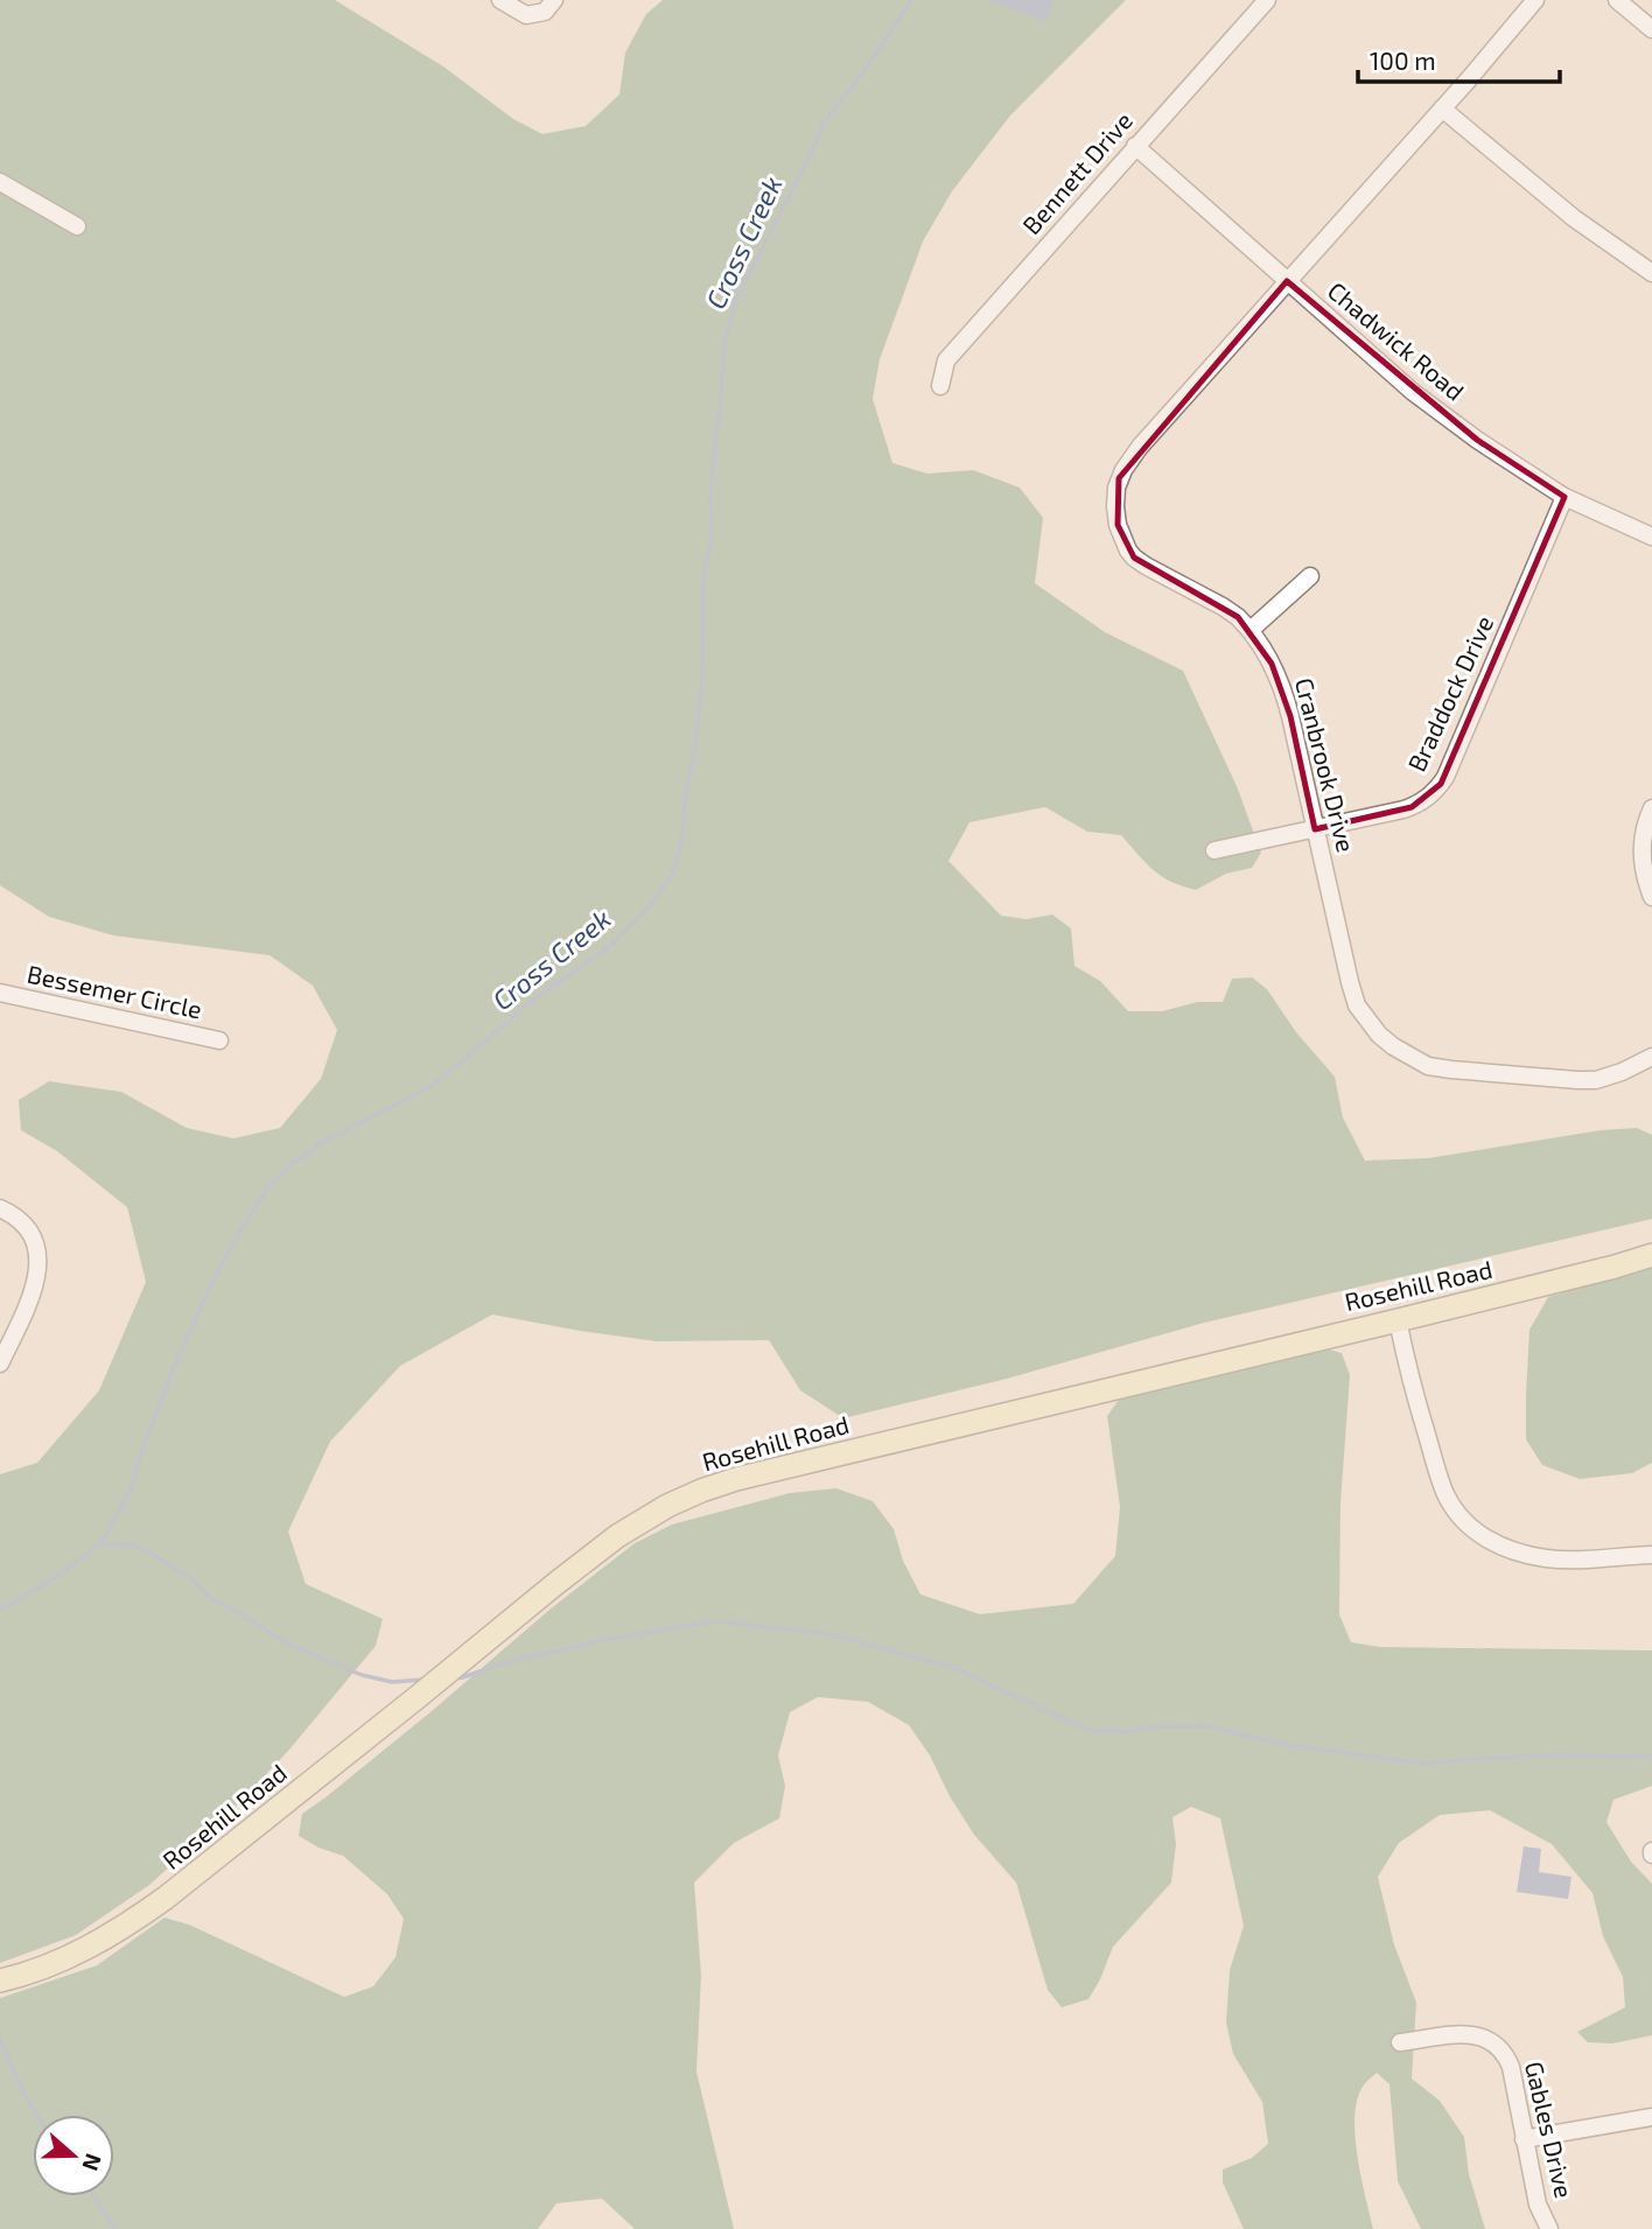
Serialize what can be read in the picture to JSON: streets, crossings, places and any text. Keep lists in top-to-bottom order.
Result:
{
  "streets": {
    "main road": ["Rosehill Road"],
    "street": [
      "Bennett Drive",
      "Chadwick Road",
      "Braddock Drive",
      "Cranbrook Drive",
      "Bessemer Circle",
      "Gables Drive"
    ]
  },
  "crossings": [
    ["Bennett Drive", "Chadwick Road"],
    ["Chadwick Road", "Braddock Drive"],
    ["Chadwick Road", "Cranbrook Drive"],
    ["Braddock Drive", "Cranbrook Drive"]
  ],
  "water": ["Cross Creek"],
  "scale_bar": "100 m",
  "north": "right"
}
